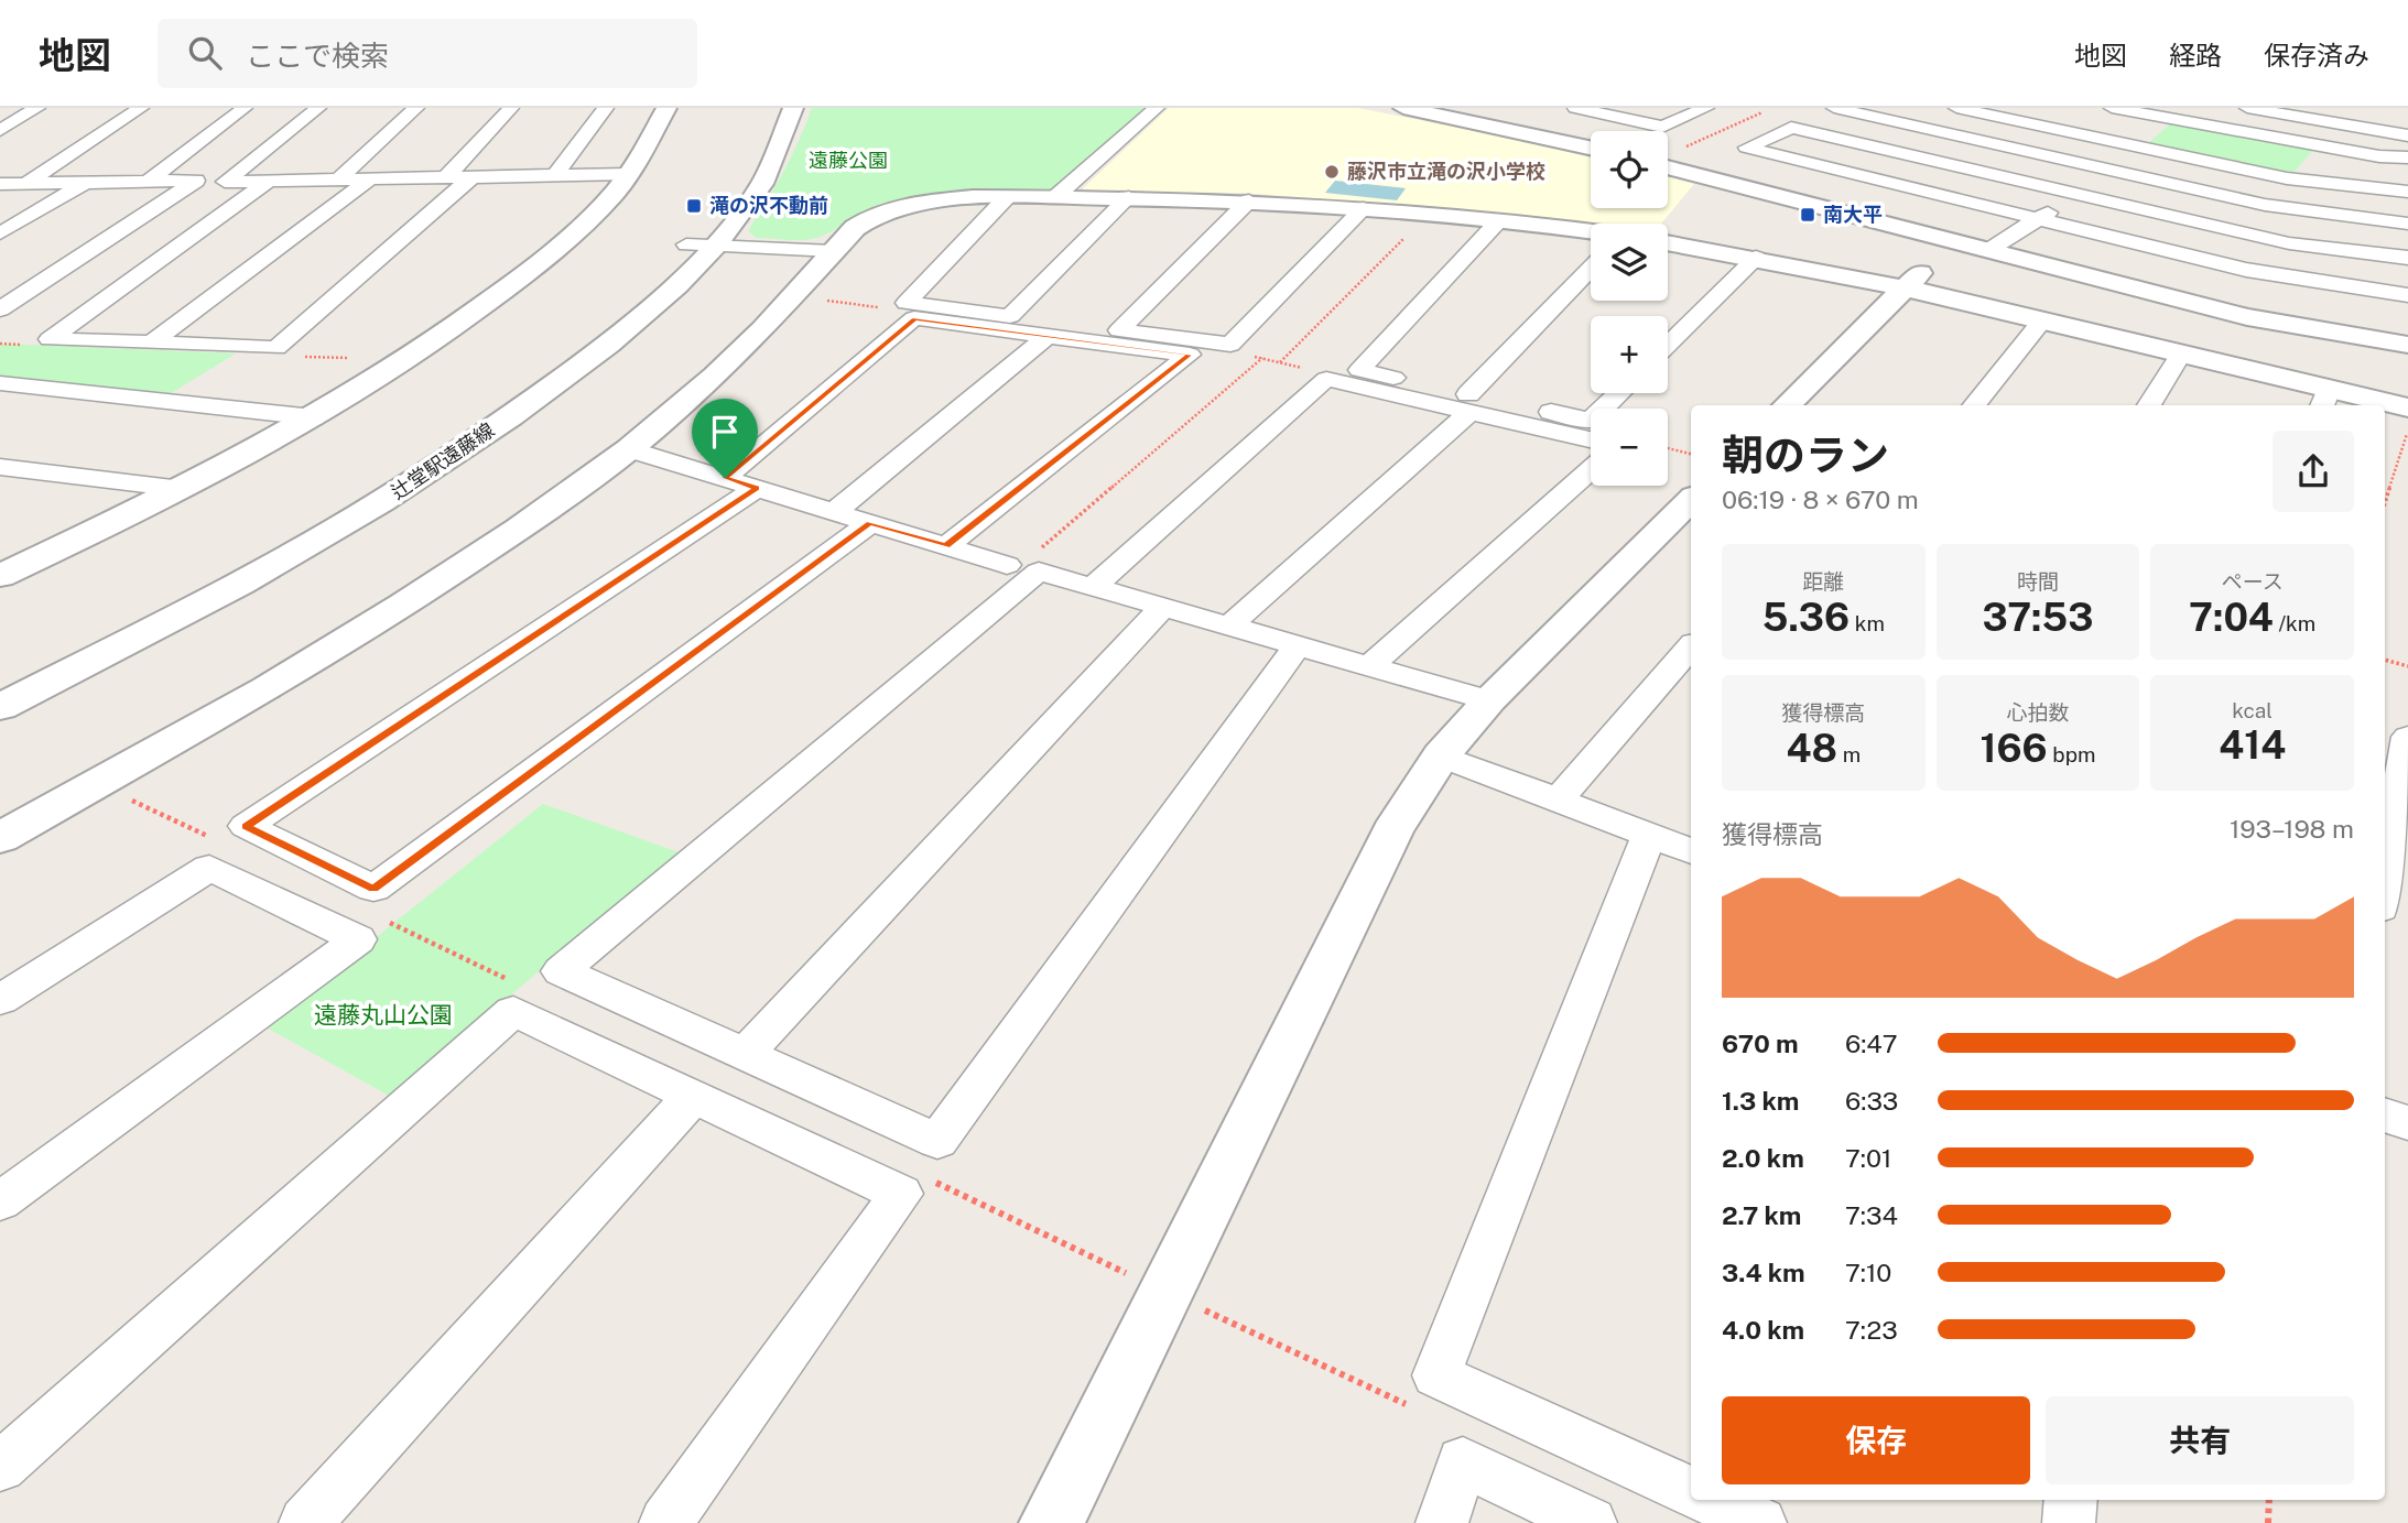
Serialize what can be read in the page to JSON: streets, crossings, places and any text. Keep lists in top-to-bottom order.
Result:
{
  "streets": {
    "street": ["辻堂駅遠藤線"]
  },
  "parks": ["遠藤公園", "遠藤丸山公園"],
  "places": {
    "other": ["藤沢市立滝の沢小学校"],
    "transit": ["滝の沢不動前", "南大平"]
  },
  "page": {
    "header": "地図",
    "search": "ここで検索",
    "nav": ["地図", "経路", "保存済み"],
    "map_buttons": ["+", "−"],
    "heading": ["朝のラン", "06:19 · 8 × 670 m"],
    "stats": [
      ["距離", "5.36 km"],
      ["時間", "37:53"],
      ["ペース", "7:04 /km"],
      ["獲得標高", "48 m"],
      ["心拍数", "166 bpm"],
      ["kcal", "414"]
    ],
    "chart": ["獲得標高", "193–198 m"],
    "list": [
      {
        "name": "670 m",
        "note": "6:47"
      },
      {
        "name": "1.3 km",
        "note": "6:33"
      },
      {
        "name": "2.0 km",
        "note": "7:01"
      },
      {
        "name": "2.7 km",
        "note": "7:34"
      },
      {
        "name": "3.4 km",
        "note": "7:10"
      },
      {
        "name": "4.0 km",
        "note": "7:23"
      }
    ],
    "buttons": ["保存", "共有"]
  }
}
